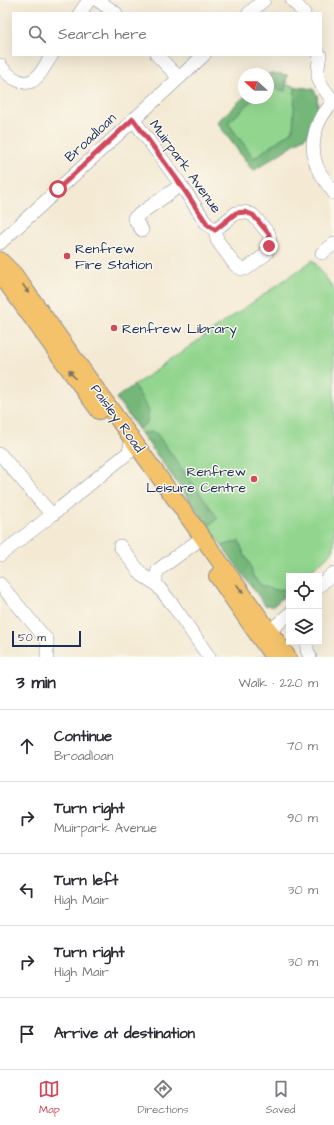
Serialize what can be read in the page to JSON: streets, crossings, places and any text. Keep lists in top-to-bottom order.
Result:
{
  "streets": {
    "main road": ["Paisley Road"],
    "street": ["Broadloan", "Muirpark Avenue"]
  },
  "crossings": [
    ["Broadloan", "Muirpark Avenue"]
  ],
  "places": ["Renfrew Fire Station", "Renfrew Library", "Renfrew Leisure Centre"],
  "scale_bar": "50 m",
  "north": "left",
  "page": {
    "search": "Search here",
    "scale": "50 m",
    "heading": ["3 min", "Walk · 220 m"],
    "list": [
      ["Continue", "Broadloan", "70 m"],
      ["Turn right", "Muirpark Avenue", "90 m"],
      ["Turn left", "High Mair", "30 m"],
      ["Turn right", "High Mair", "30 m"],
      "Arrive at destination"
    ],
    "nav": ["Map", "Directions", "Saved"]
  }
}
